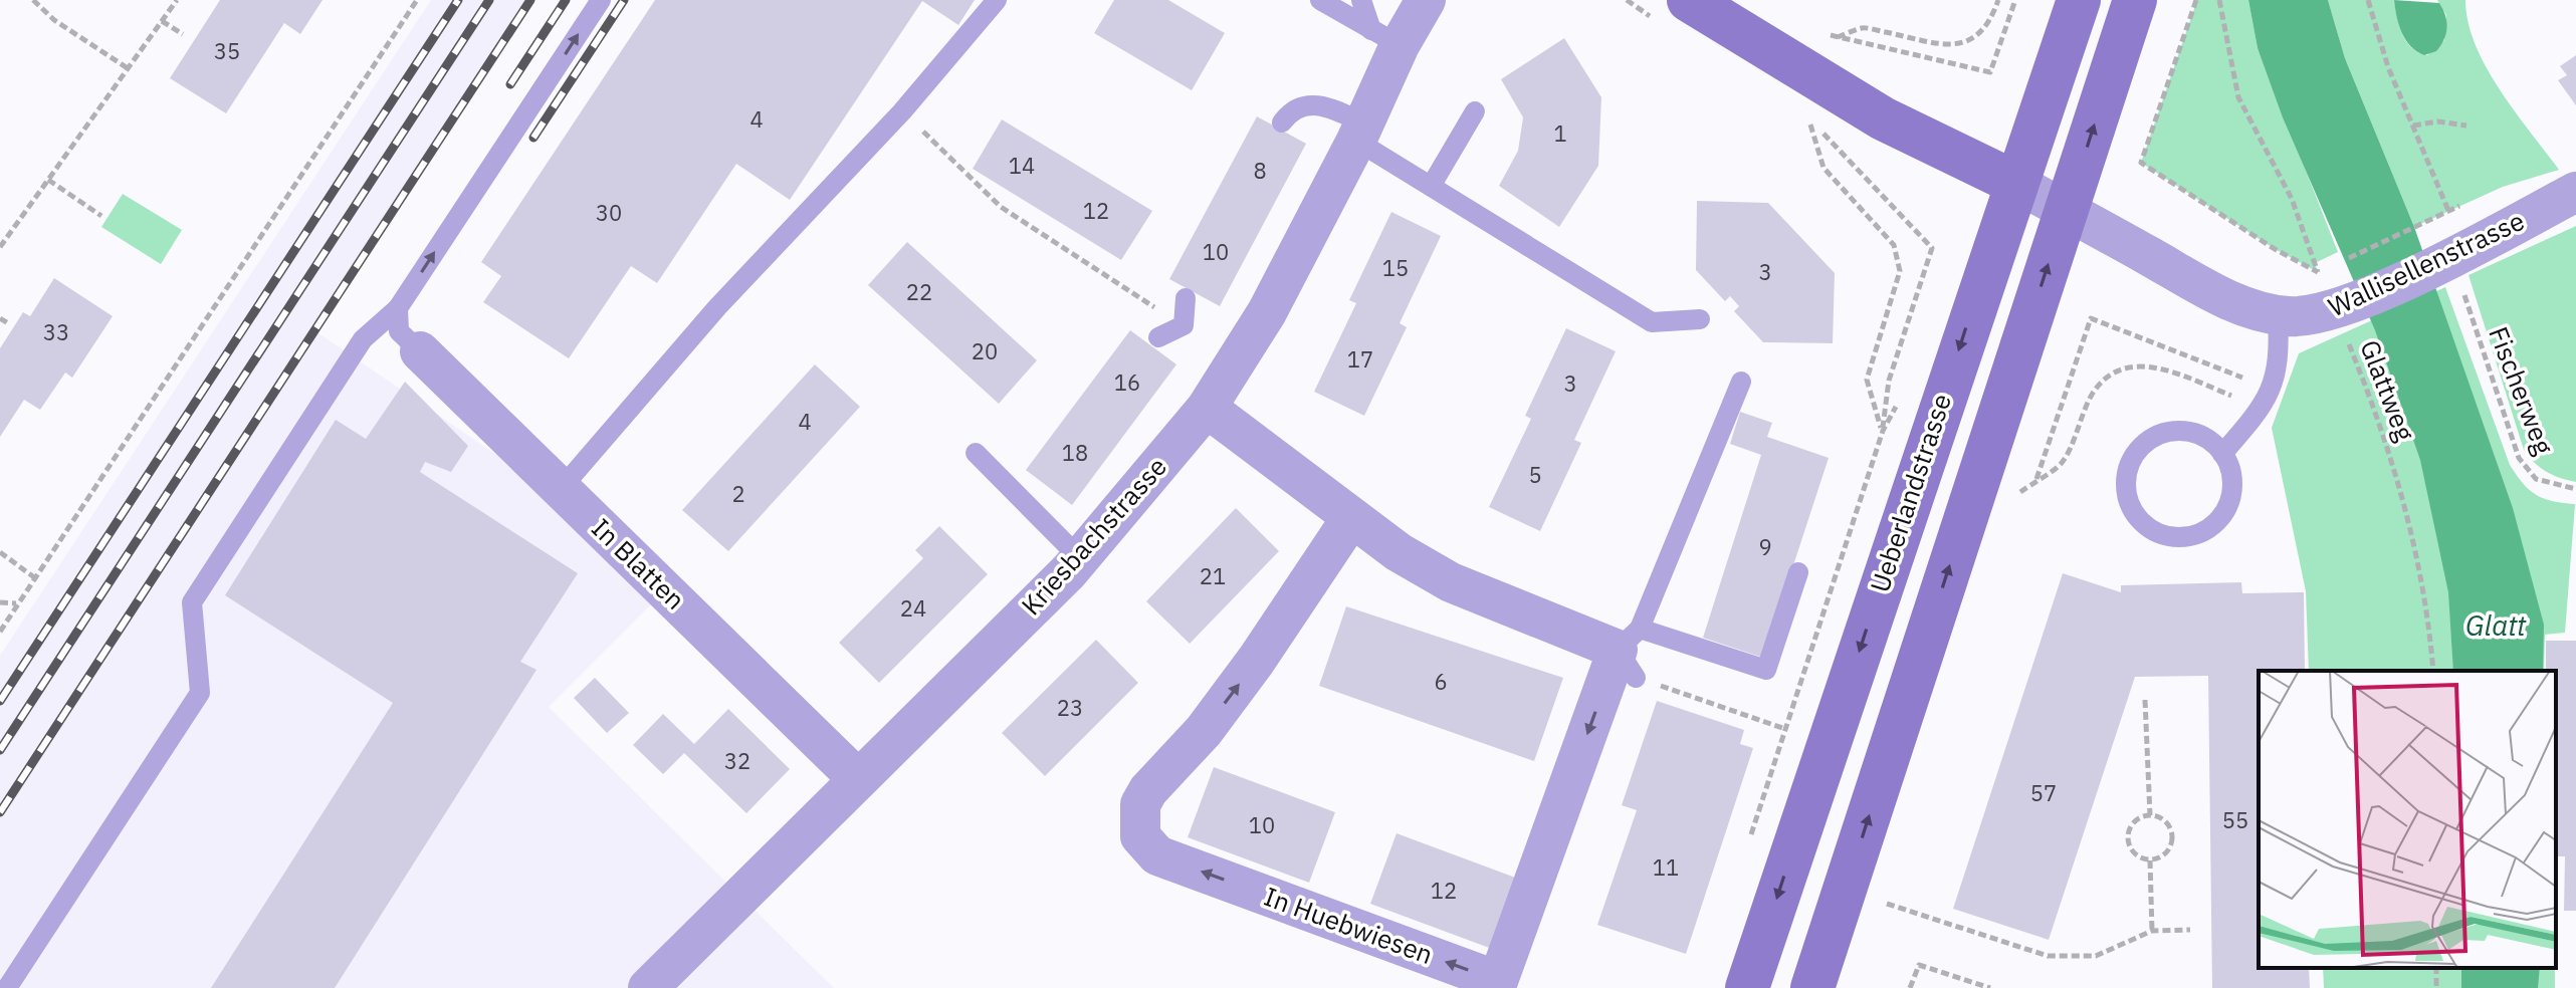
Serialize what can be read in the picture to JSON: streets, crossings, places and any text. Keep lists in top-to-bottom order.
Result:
{
  "streets": {
    "main road": ["Ueberlandstrasse"],
    "street": [
      "Wallisellenstrasse",
      "Kriesbachstrasse",
      "In Blatten",
      "In Huebwiesen"
    ],
    "path": ["Glattweg", "Fischerweg"]
  },
  "crossings": [
    ["Wallisellenstrasse", "Glattweg"],
    ["Wallisellenstrasse", "Fischerweg"],
    ["Wallisellenstrasse", "Ueberlandstrasse"],
    ["Kriesbachstrasse", "In Blatten"]
  ],
  "water": ["Glatt"],
  "house_numbers": [
    "35",
    "4",
    "1",
    "14",
    "8",
    "12",
    "30",
    "10",
    "15",
    "3",
    "22",
    "33",
    "20",
    "17",
    "16",
    "3",
    "4",
    "18",
    "5",
    "2",
    "9",
    "21",
    "24",
    "6",
    "23",
    "32",
    "57",
    "55",
    "10",
    "11",
    "12"
  ]
}
